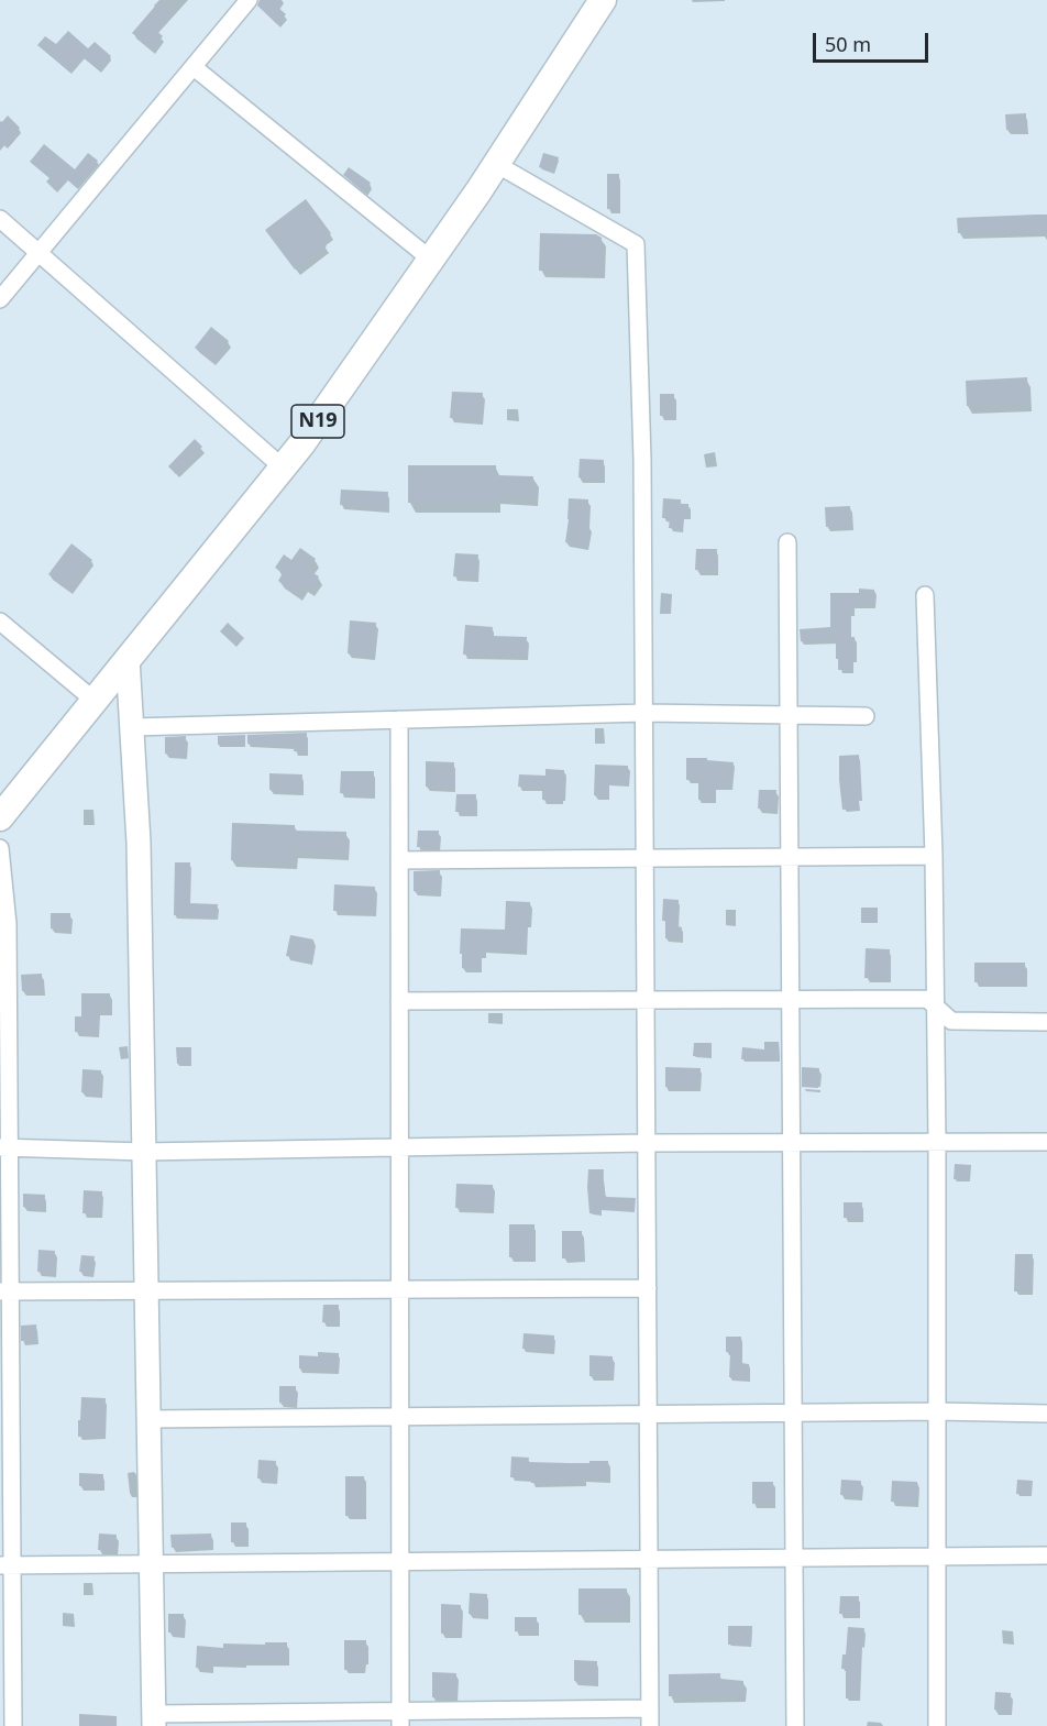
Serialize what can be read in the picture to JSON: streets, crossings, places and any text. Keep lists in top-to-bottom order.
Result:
{
  "streets": {
    "main road": ["N19"]
  },
  "scale_bar": "50 m"
}
